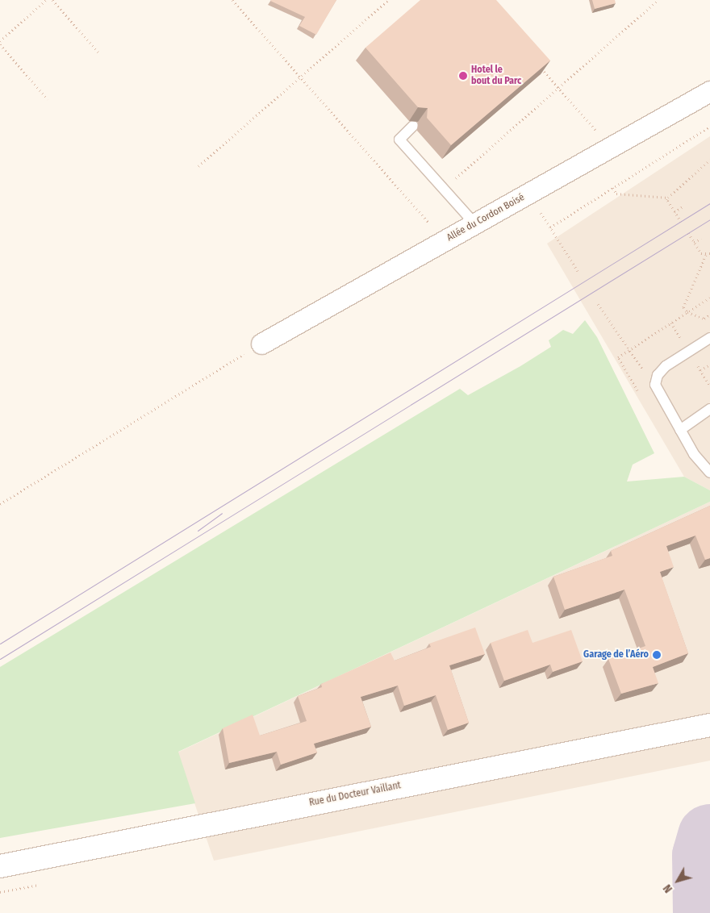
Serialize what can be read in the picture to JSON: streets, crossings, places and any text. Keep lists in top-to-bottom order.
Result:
{
  "streets": {
    "main road": ["Rue du Docteur Vaillant"],
    "street": ["Allée du Cordon Boisé"]
  },
  "places": ["Hotel le bout du Parc", "Garage de l’Aéro"],
  "north": "bottom left"
}
